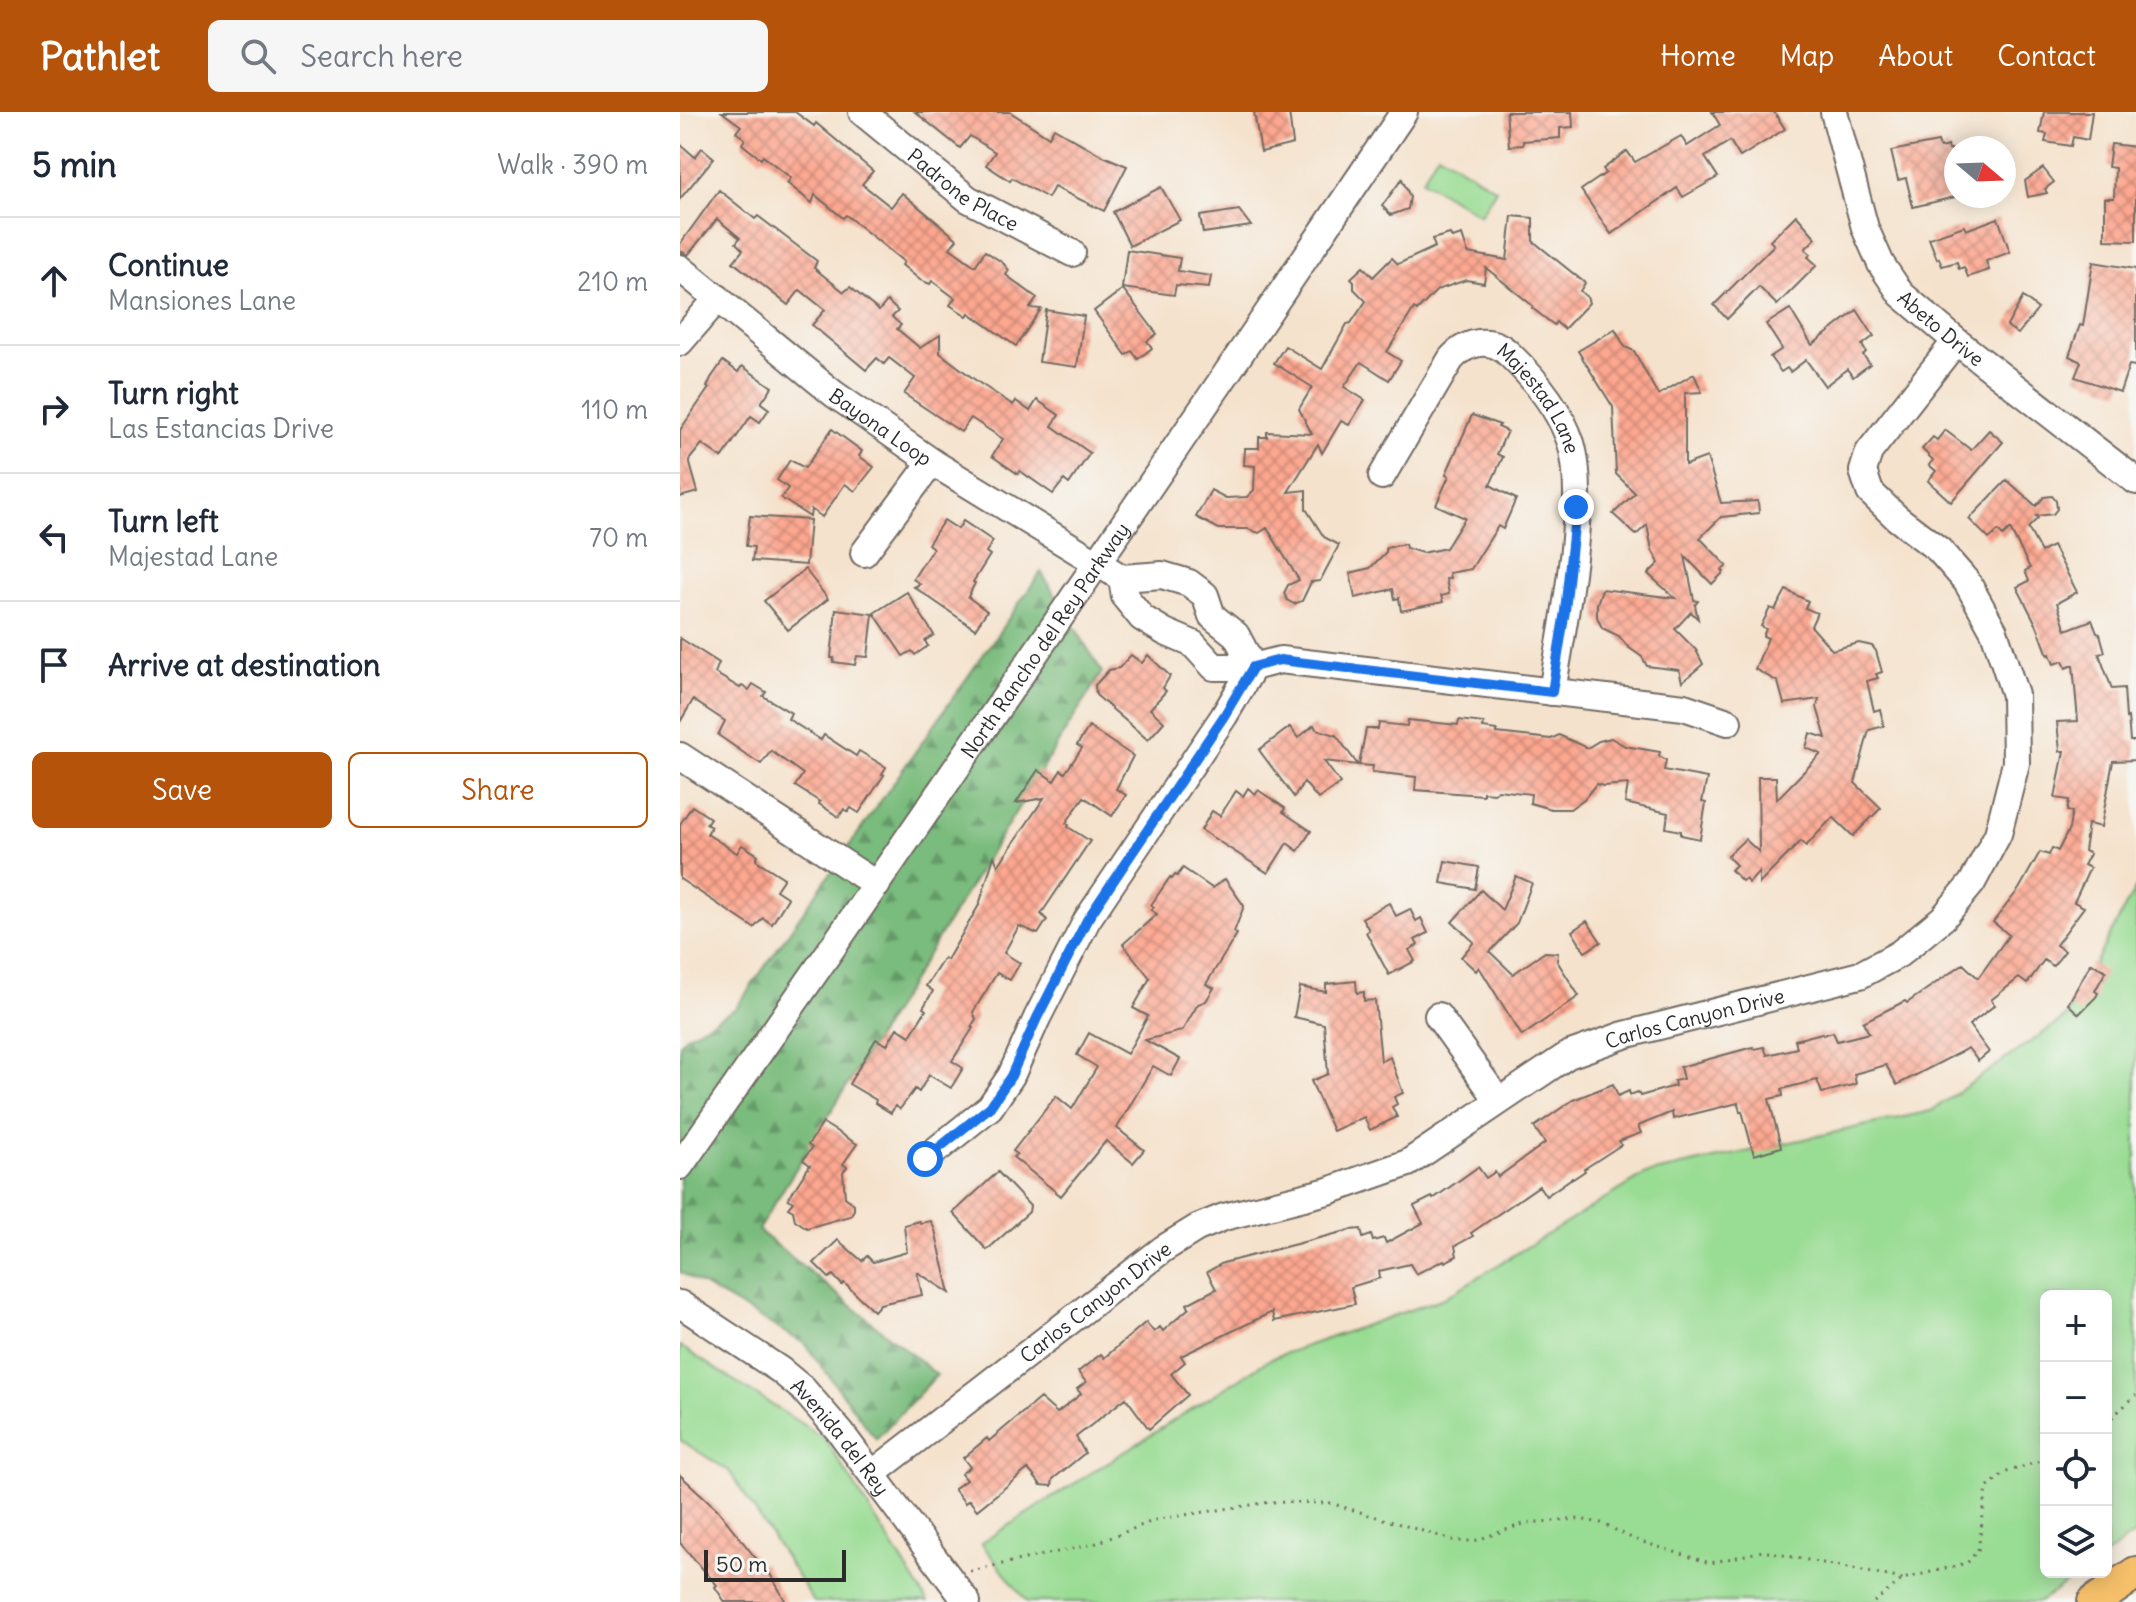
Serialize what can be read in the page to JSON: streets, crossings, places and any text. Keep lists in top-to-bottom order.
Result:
{
  "streets": {
    "street": [
      "Padrone Place",
      "Abeto Drive",
      "Majestad Lane",
      "Bayona Loop",
      "North Rancho del Rey Parkway",
      "Carlos Canyon Drive",
      "Avenida del Rey"
    ]
  },
  "crossings": [
    ["Abeto Drive", "Carlos Canyon Drive"],
    ["Bayona Loop", "North Rancho del Rey Parkway"],
    ["Carlos Canyon Drive", "Avenida del Rey"]
  ],
  "scale_bar": "50 m",
  "north": "right",
  "page": {
    "header": "Pathlet",
    "search": "Search here",
    "nav": [
      "Home",
      "Map",
      "About",
      "Contact"
    ],
    "heading": ["5 min", "Walk · 390 m"],
    "list": [
      ["Continue", "Mansiones Lane", "210 m"],
      ["Turn right", "Las Estancias Drive", "110 m"],
      ["Turn left", "Majestad Lane", "70 m"],
      "Arrive at destination"
    ],
    "buttons": ["Save", "Share"],
    "map_buttons": ["+", "−"],
    "scale": "50 m"
  }
}
